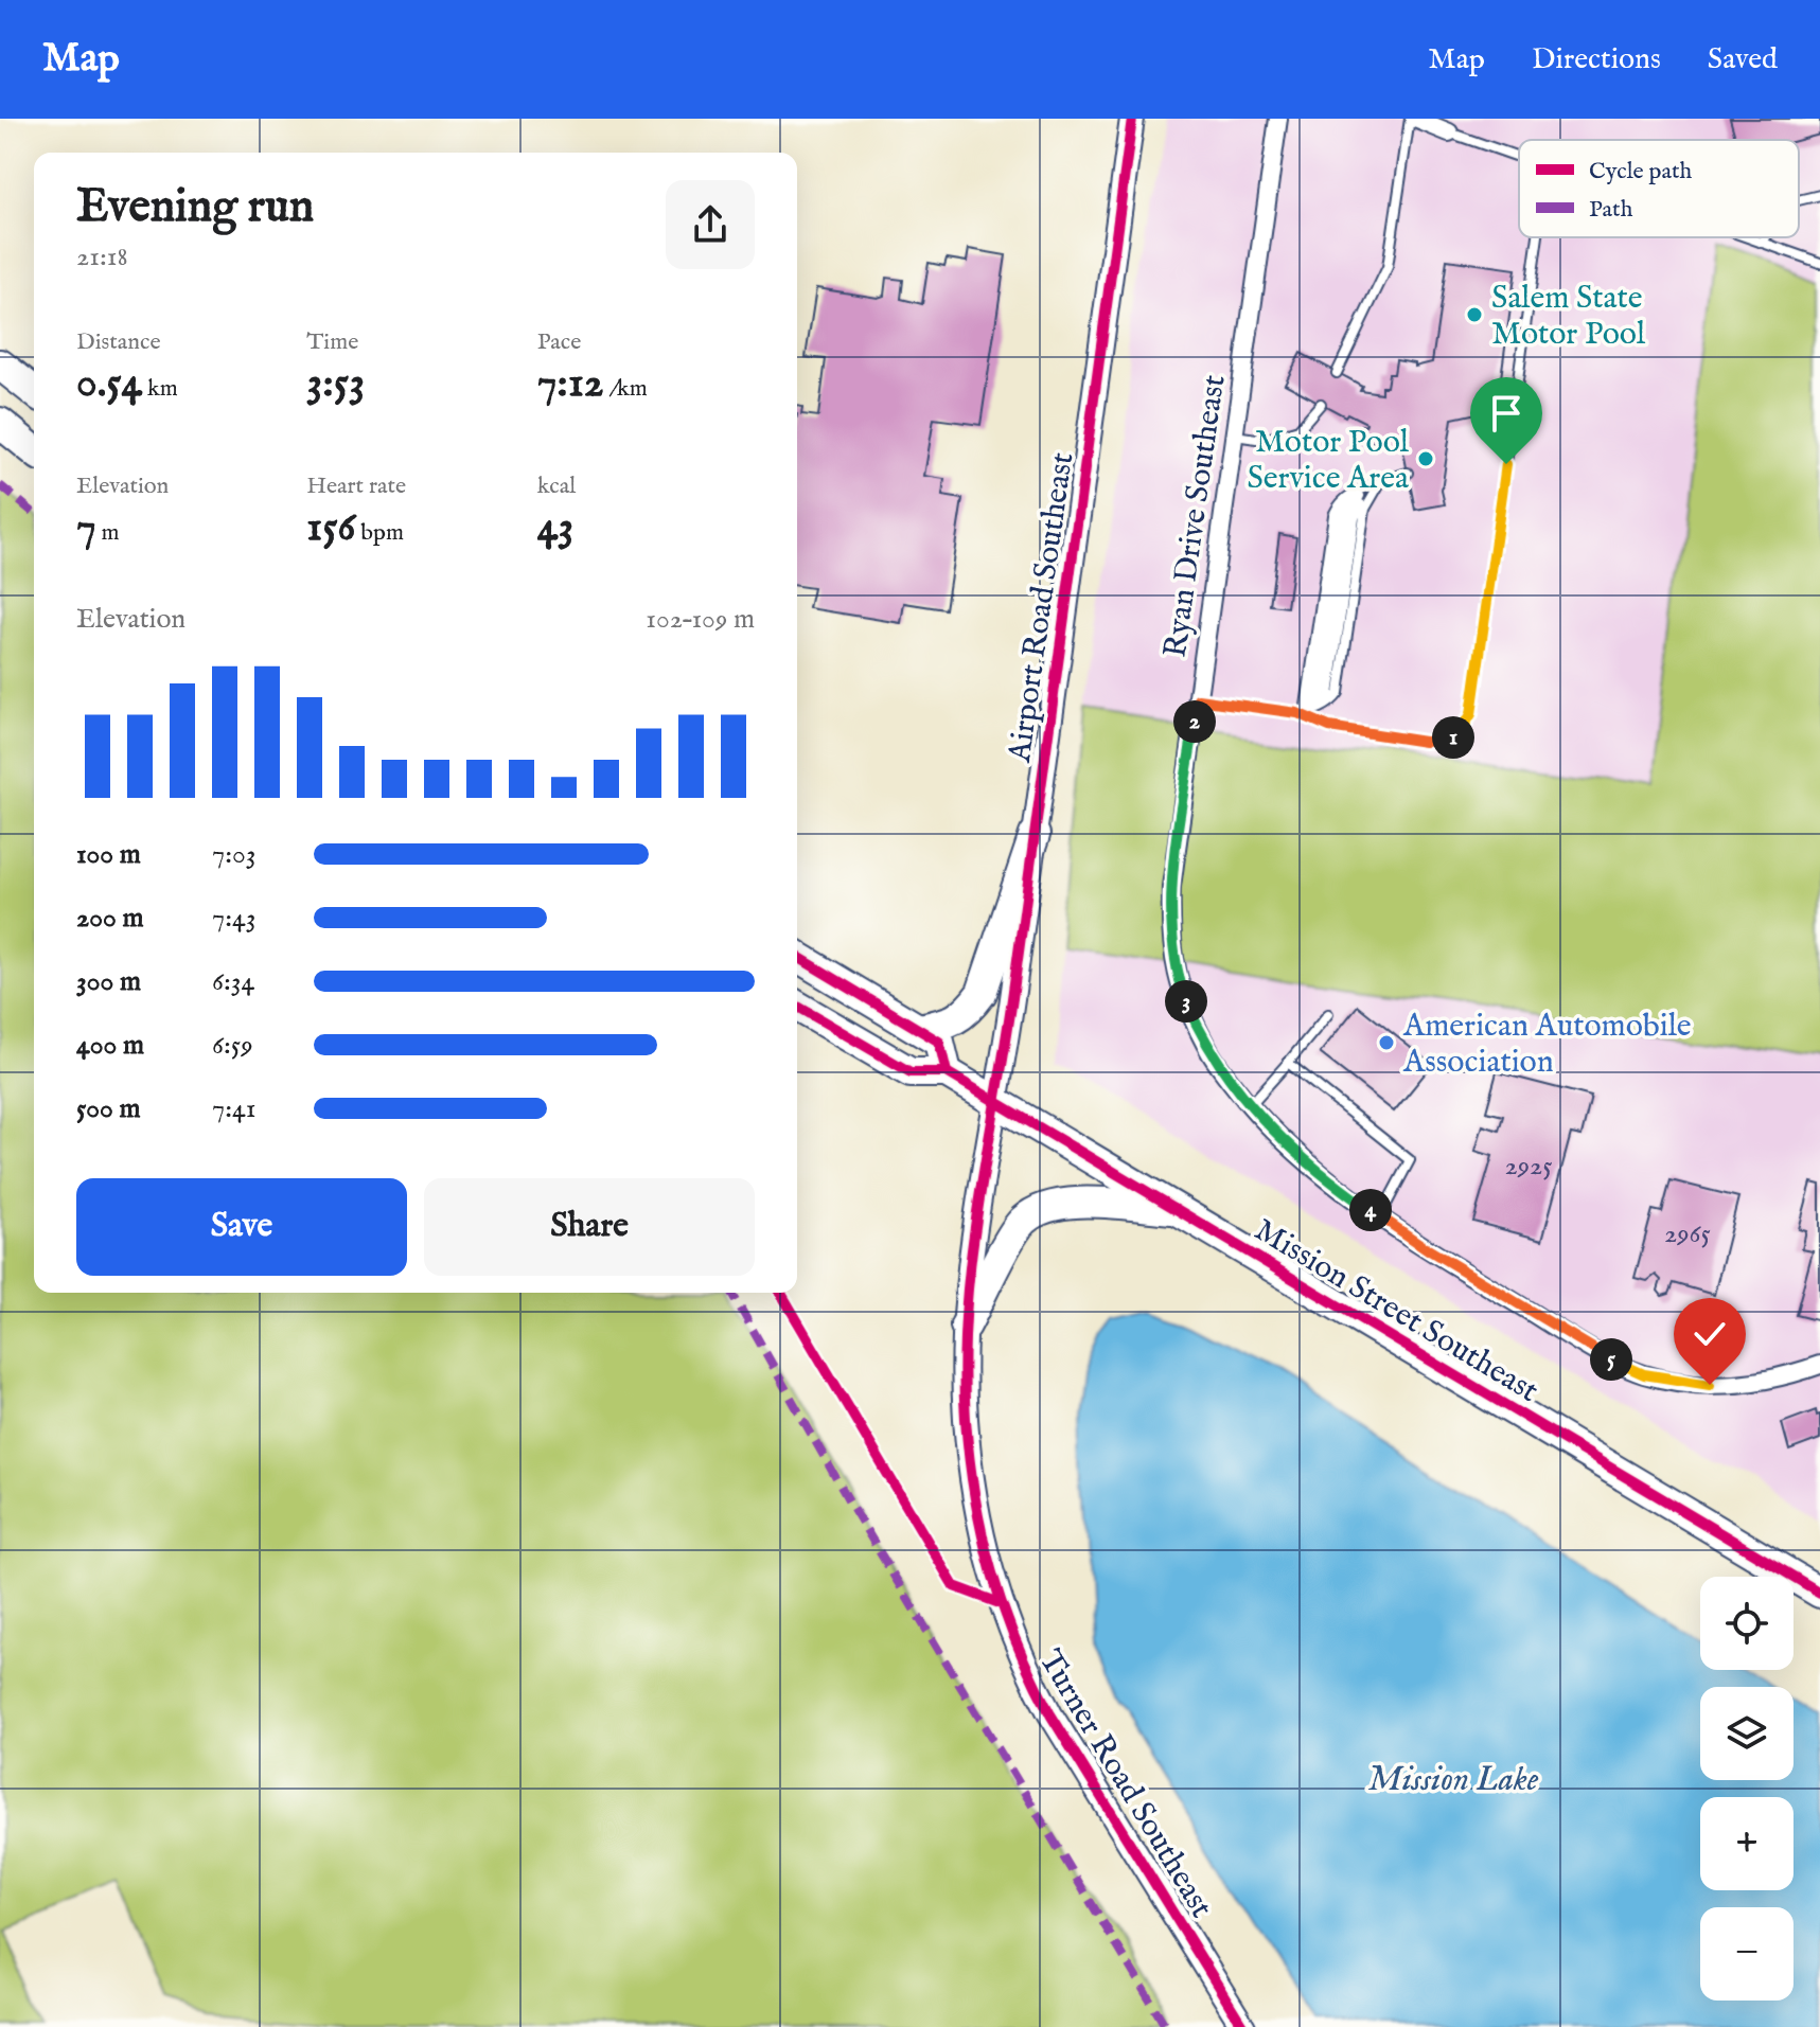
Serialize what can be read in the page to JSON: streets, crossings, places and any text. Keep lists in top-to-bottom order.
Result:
{
  "streets": {
    "highway": ["Mission Street Southeast"],
    "main road": ["Airport Road Southeast", "Turner Road Southeast"],
    "street": ["Ryan Drive Southeast"]
  },
  "crossings": [
    ["Airport Road Southeast", "Mission Street Southeast"],
    ["Airport Road Southeast", "Turner Road Southeast"],
    ["Mission Street Southeast", "Turner Road Southeast"]
  ],
  "water": ["Mission Lake"],
  "places": ["Salem State Motor Pool", "Motor Pool Service Area", "American Automobile Association"],
  "house_numbers": ["2925", "2965"],
  "legend": ["Cycle path", "Path"],
  "page": {
    "header": "Map",
    "nav": ["Map", "Directions", "Saved"],
    "heading": ["Evening run", "21:18"],
    "stats": [
      ["Distance", "0.54 km"],
      ["Time", "3:53"],
      ["Pace", "7:12 /km"],
      ["Elevation", "7 m"],
      ["Heart rate", "156 bpm"],
      ["kcal", "43"]
    ],
    "chart": ["Elevation", "102–109 m"],
    "pins": [
      "2",
      "1",
      "3",
      "4",
      "5"
    ],
    "list": [
      {
        "name": "100 m",
        "note": "7:03"
      },
      {
        "name": "200 m",
        "note": "7:43"
      },
      {
        "name": "300 m",
        "note": "6:34"
      },
      {
        "name": "400 m",
        "note": "6:59"
      },
      {
        "name": "500 m",
        "note": "7:41"
      }
    ],
    "buttons": ["Save", "Share"],
    "map_buttons": ["+", "−"]
  }
}
